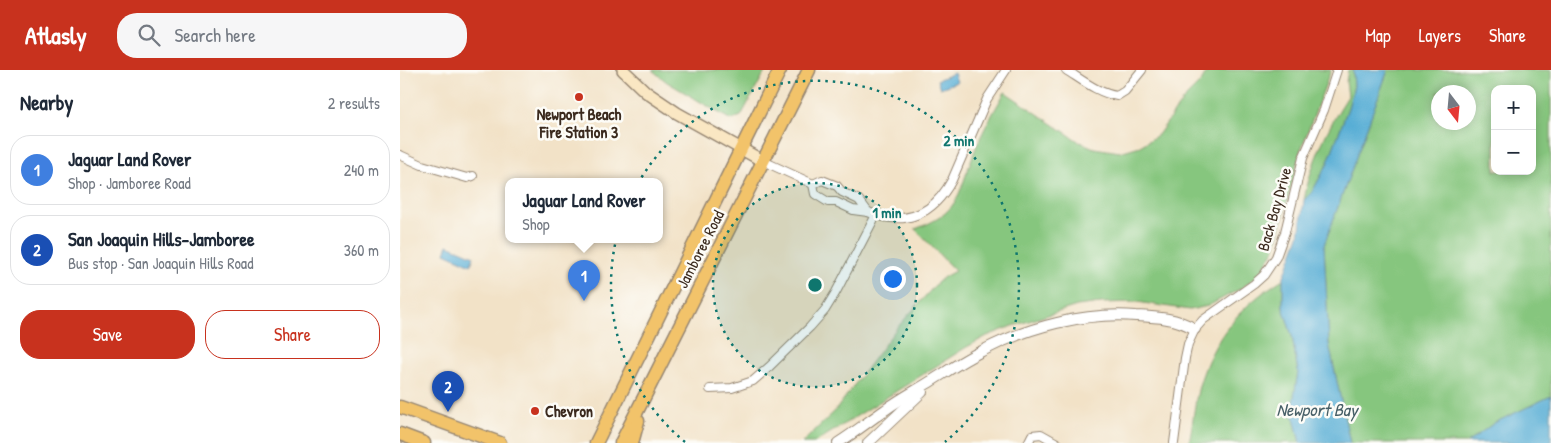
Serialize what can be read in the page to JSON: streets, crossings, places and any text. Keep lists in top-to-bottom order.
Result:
{
  "streets": {
    "main road": ["Jamboree Road"],
    "street": ["Back Bay Drive"]
  },
  "water": ["Newport Bay"],
  "places": ["Newport Beach Fire Station 3", "Chevron"],
  "north": "bottom",
  "page": {
    "header": "Atlasly",
    "search": "Search here",
    "nav": ["Map", "Layers", "Share"],
    "heading": ["Nearby", "2 results"],
    "map_buttons": ["+", "−"],
    "list": [
      {
        "mark": "1",
        "name": "Jaguar Land Rover",
        "note": "Shop · Jamboree Road",
        "value": "240 m"
      },
      {
        "mark": "2",
        "name": "San Joaquin Hills-Jamboree",
        "note": "Bus stop · San Joaquin Hills Road",
        "value": "360 m"
      }
    ],
    "popup": ["Jaguar Land Rover", "Shop"],
    "pins": ["1", "2"],
    "buttons": ["Save", "Share"]
  },
  "rings": ["2 min", "1 min"]
}
